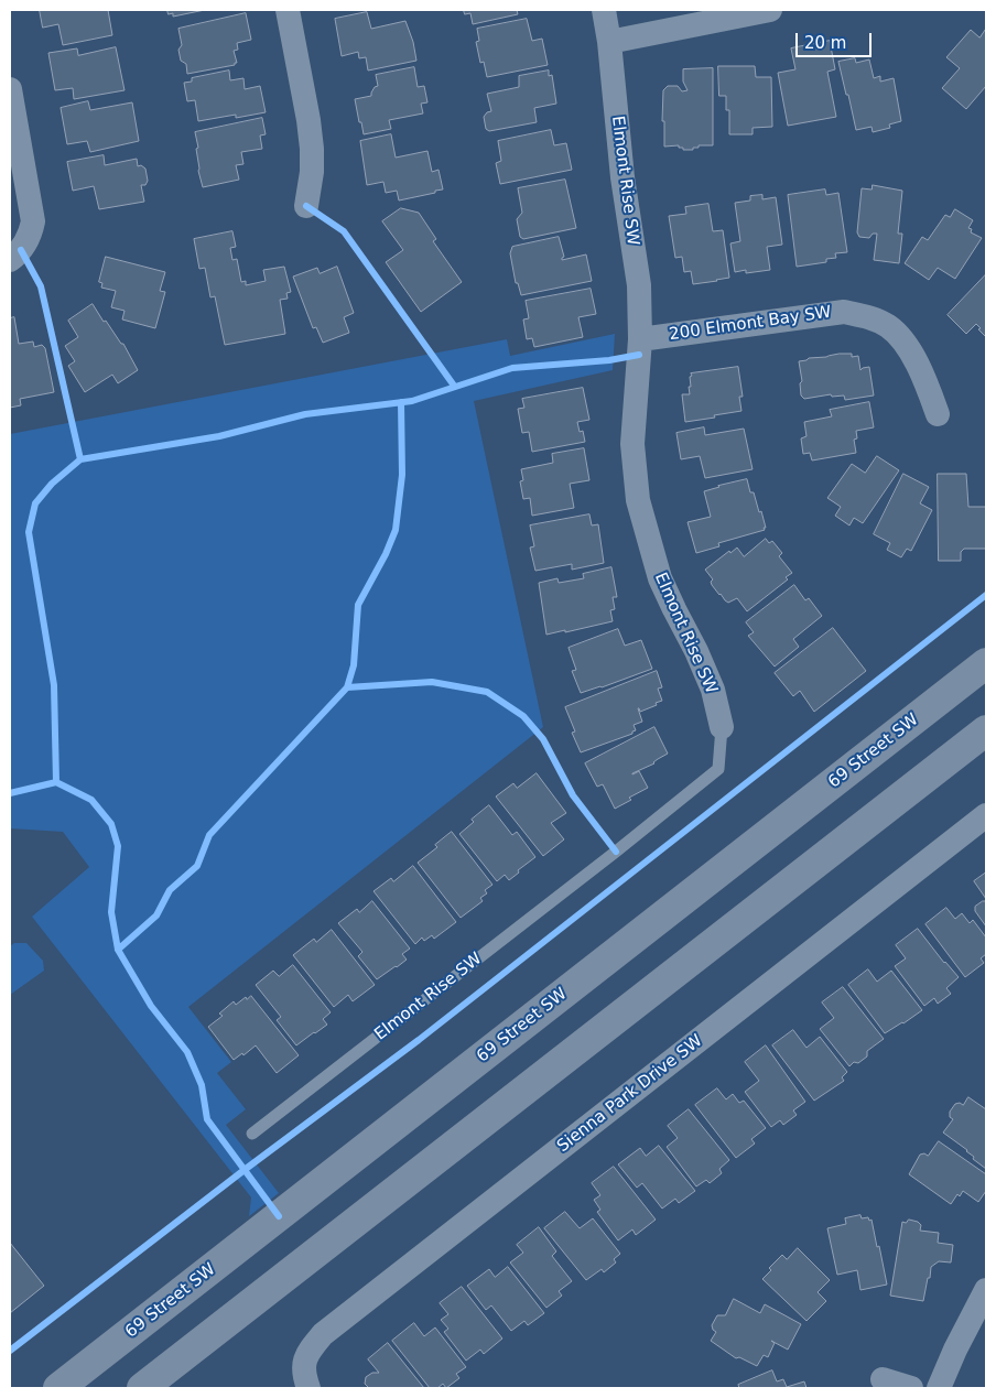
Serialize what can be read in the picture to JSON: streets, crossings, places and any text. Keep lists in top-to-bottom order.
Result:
{
  "streets": {
    "main road": ["69 Street SW"],
    "street": ["Elmont Rise SW", "200 Elmont Bay SW", "Sienna Park Drive SW"]
  },
  "crossings": [
    ["Elmont Rise SW", "200 Elmont Bay SW"]
  ],
  "scale_bar": "20 m"
}
